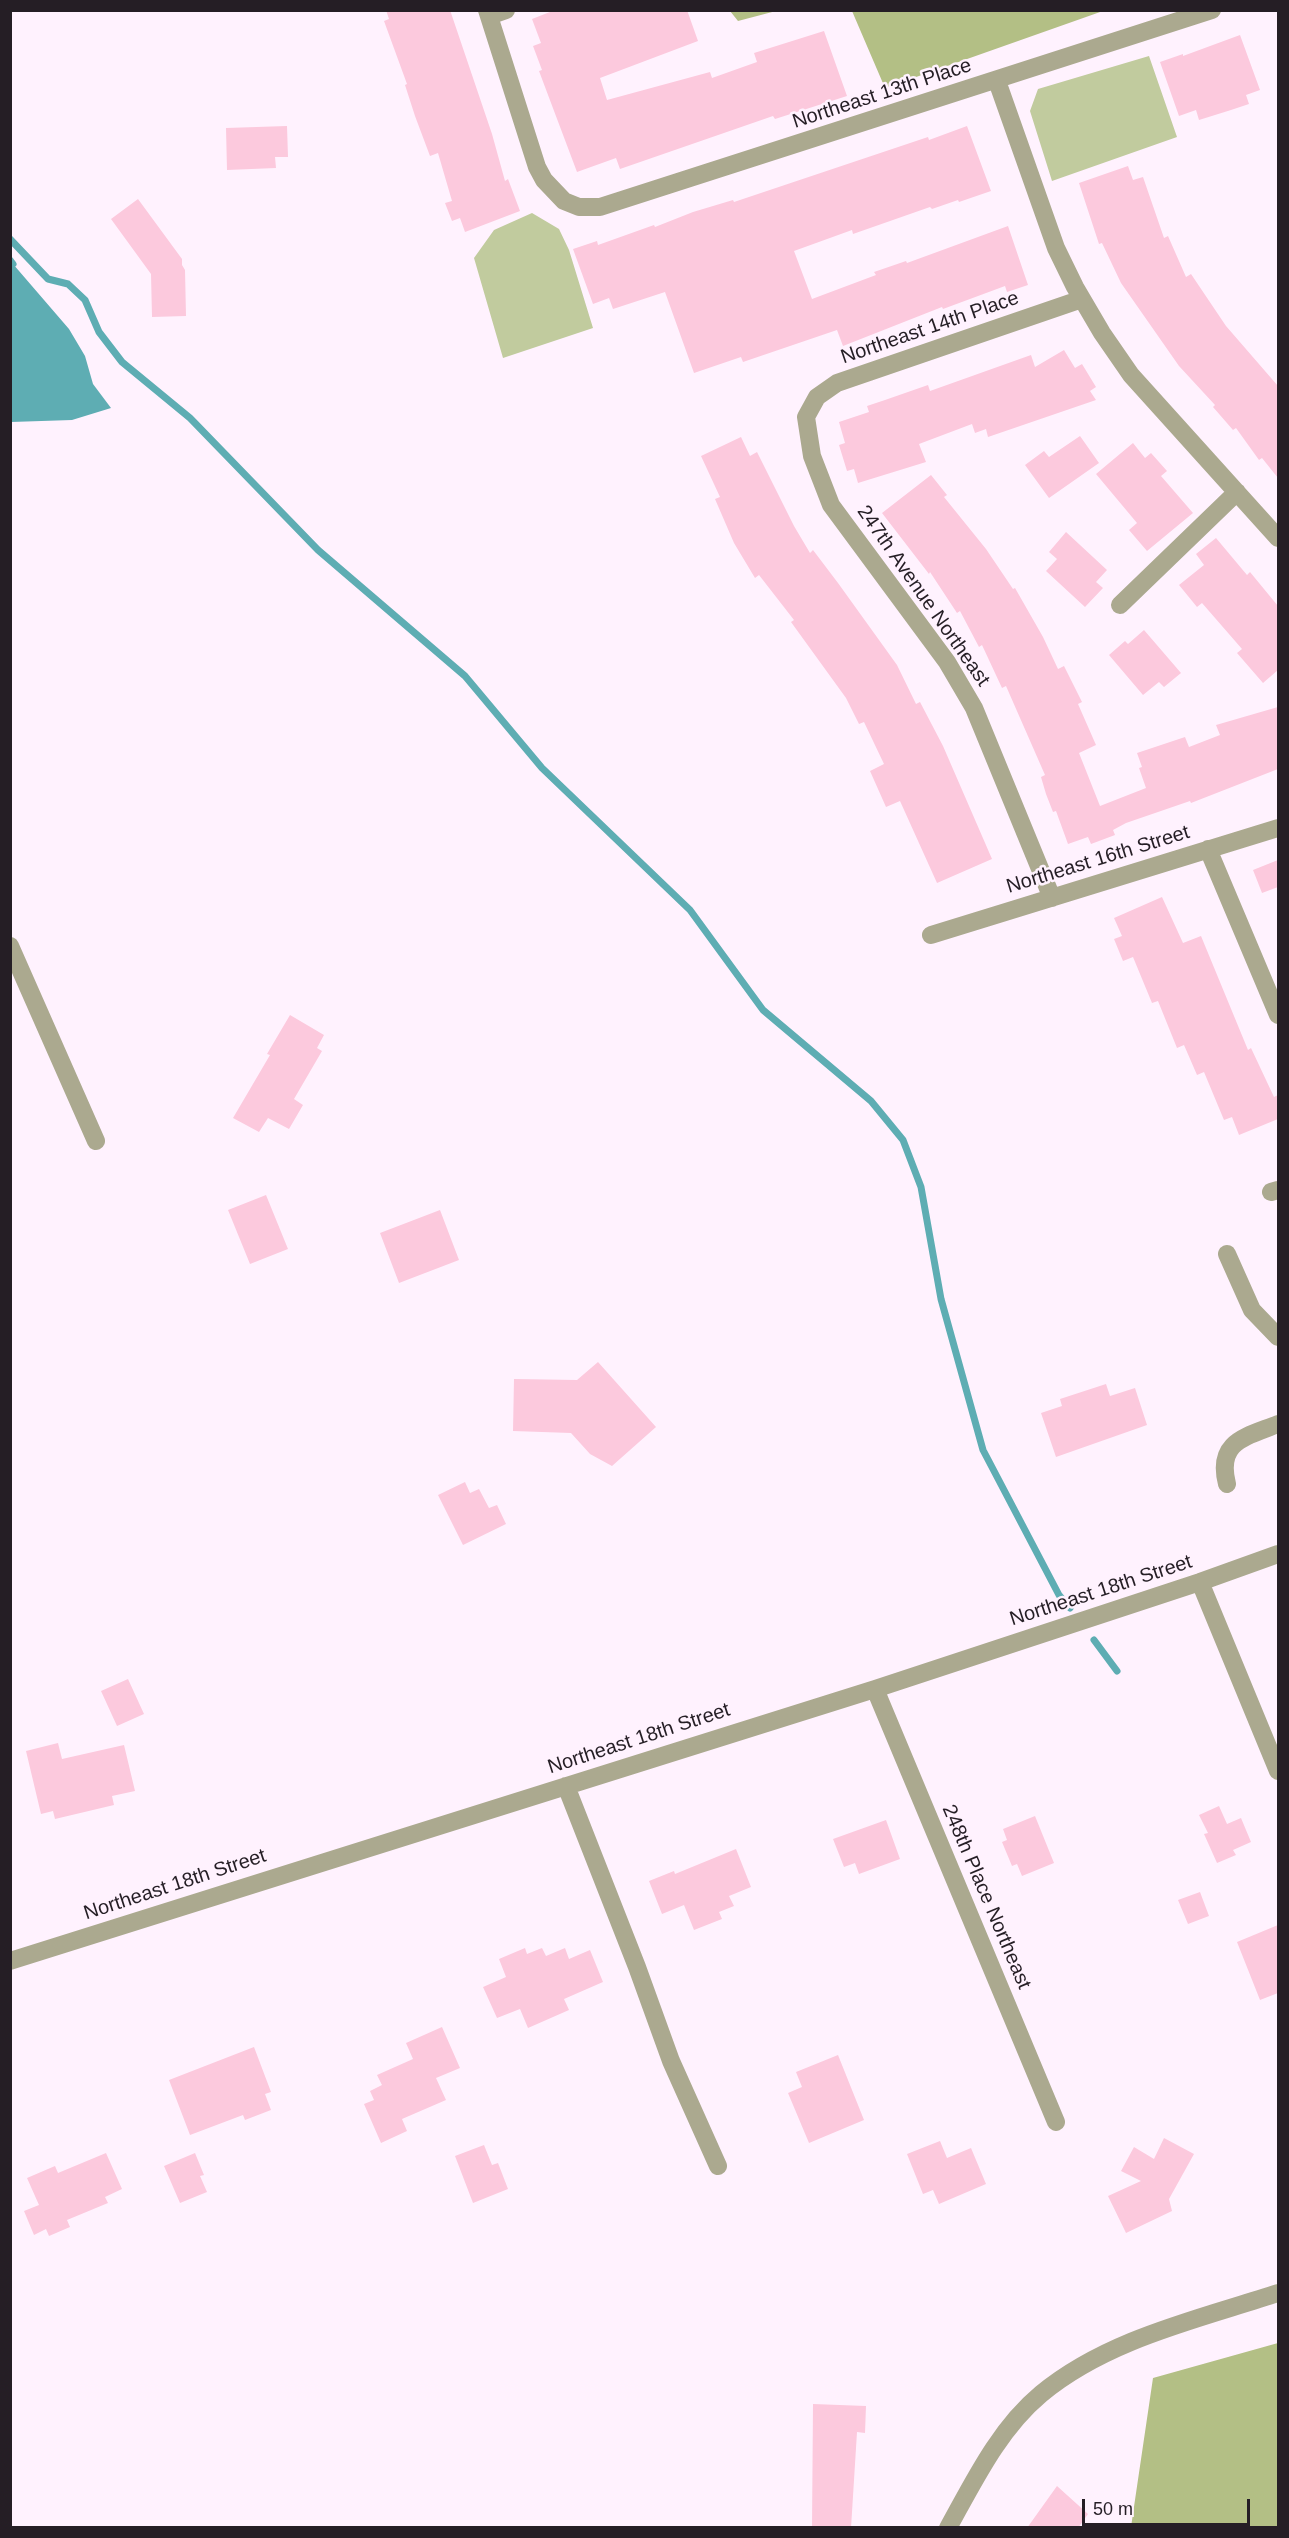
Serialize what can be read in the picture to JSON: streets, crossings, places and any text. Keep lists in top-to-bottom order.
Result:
{
  "streets": {
    "street": [
      "Northeast 13th Place",
      "Northeast 14th Place",
      "247th Avenue Northeast",
      "Northeast 16th Street",
      "Northeast 18th Street",
      "248th Place Northeast"
    ]
  },
  "crossings": [
    ["Northeast 14th Place", "247th Avenue Northeast"],
    ["247th Avenue Northeast", "Northeast 16th Street"],
    ["Northeast 18th Street", "248th Place Northeast"]
  ],
  "scale_bar": "50 m"
}
